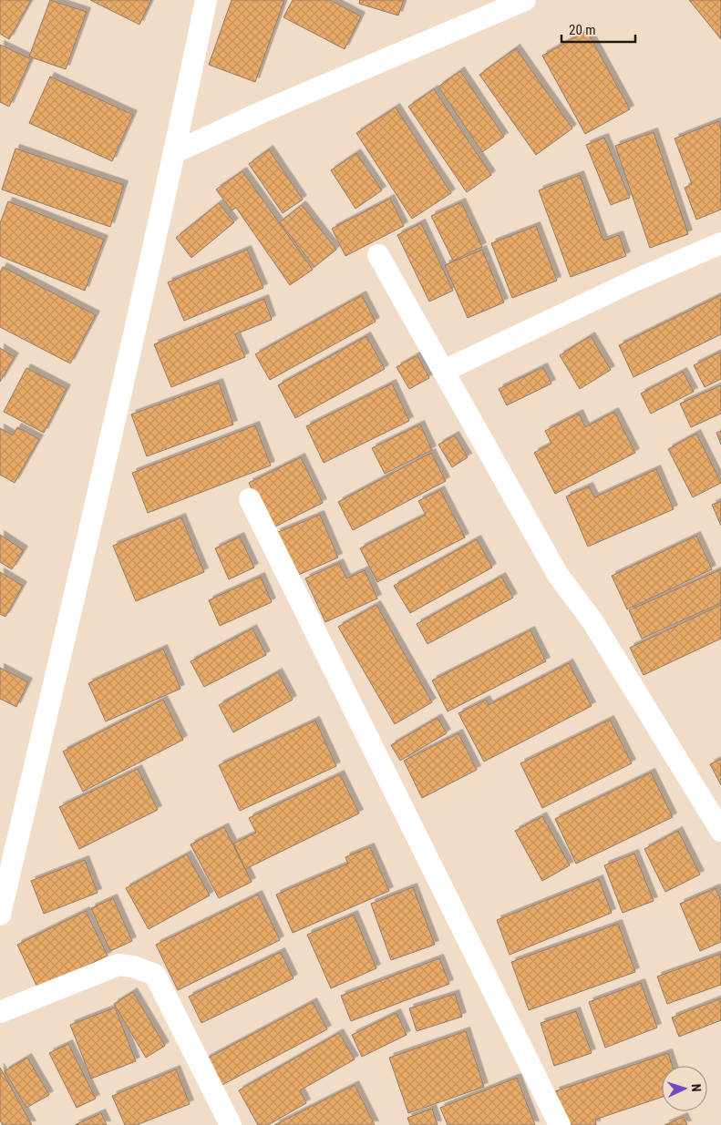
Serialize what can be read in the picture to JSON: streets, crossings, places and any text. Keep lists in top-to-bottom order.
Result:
{
  "scale_bar": "20 m",
  "north": "right"
}
